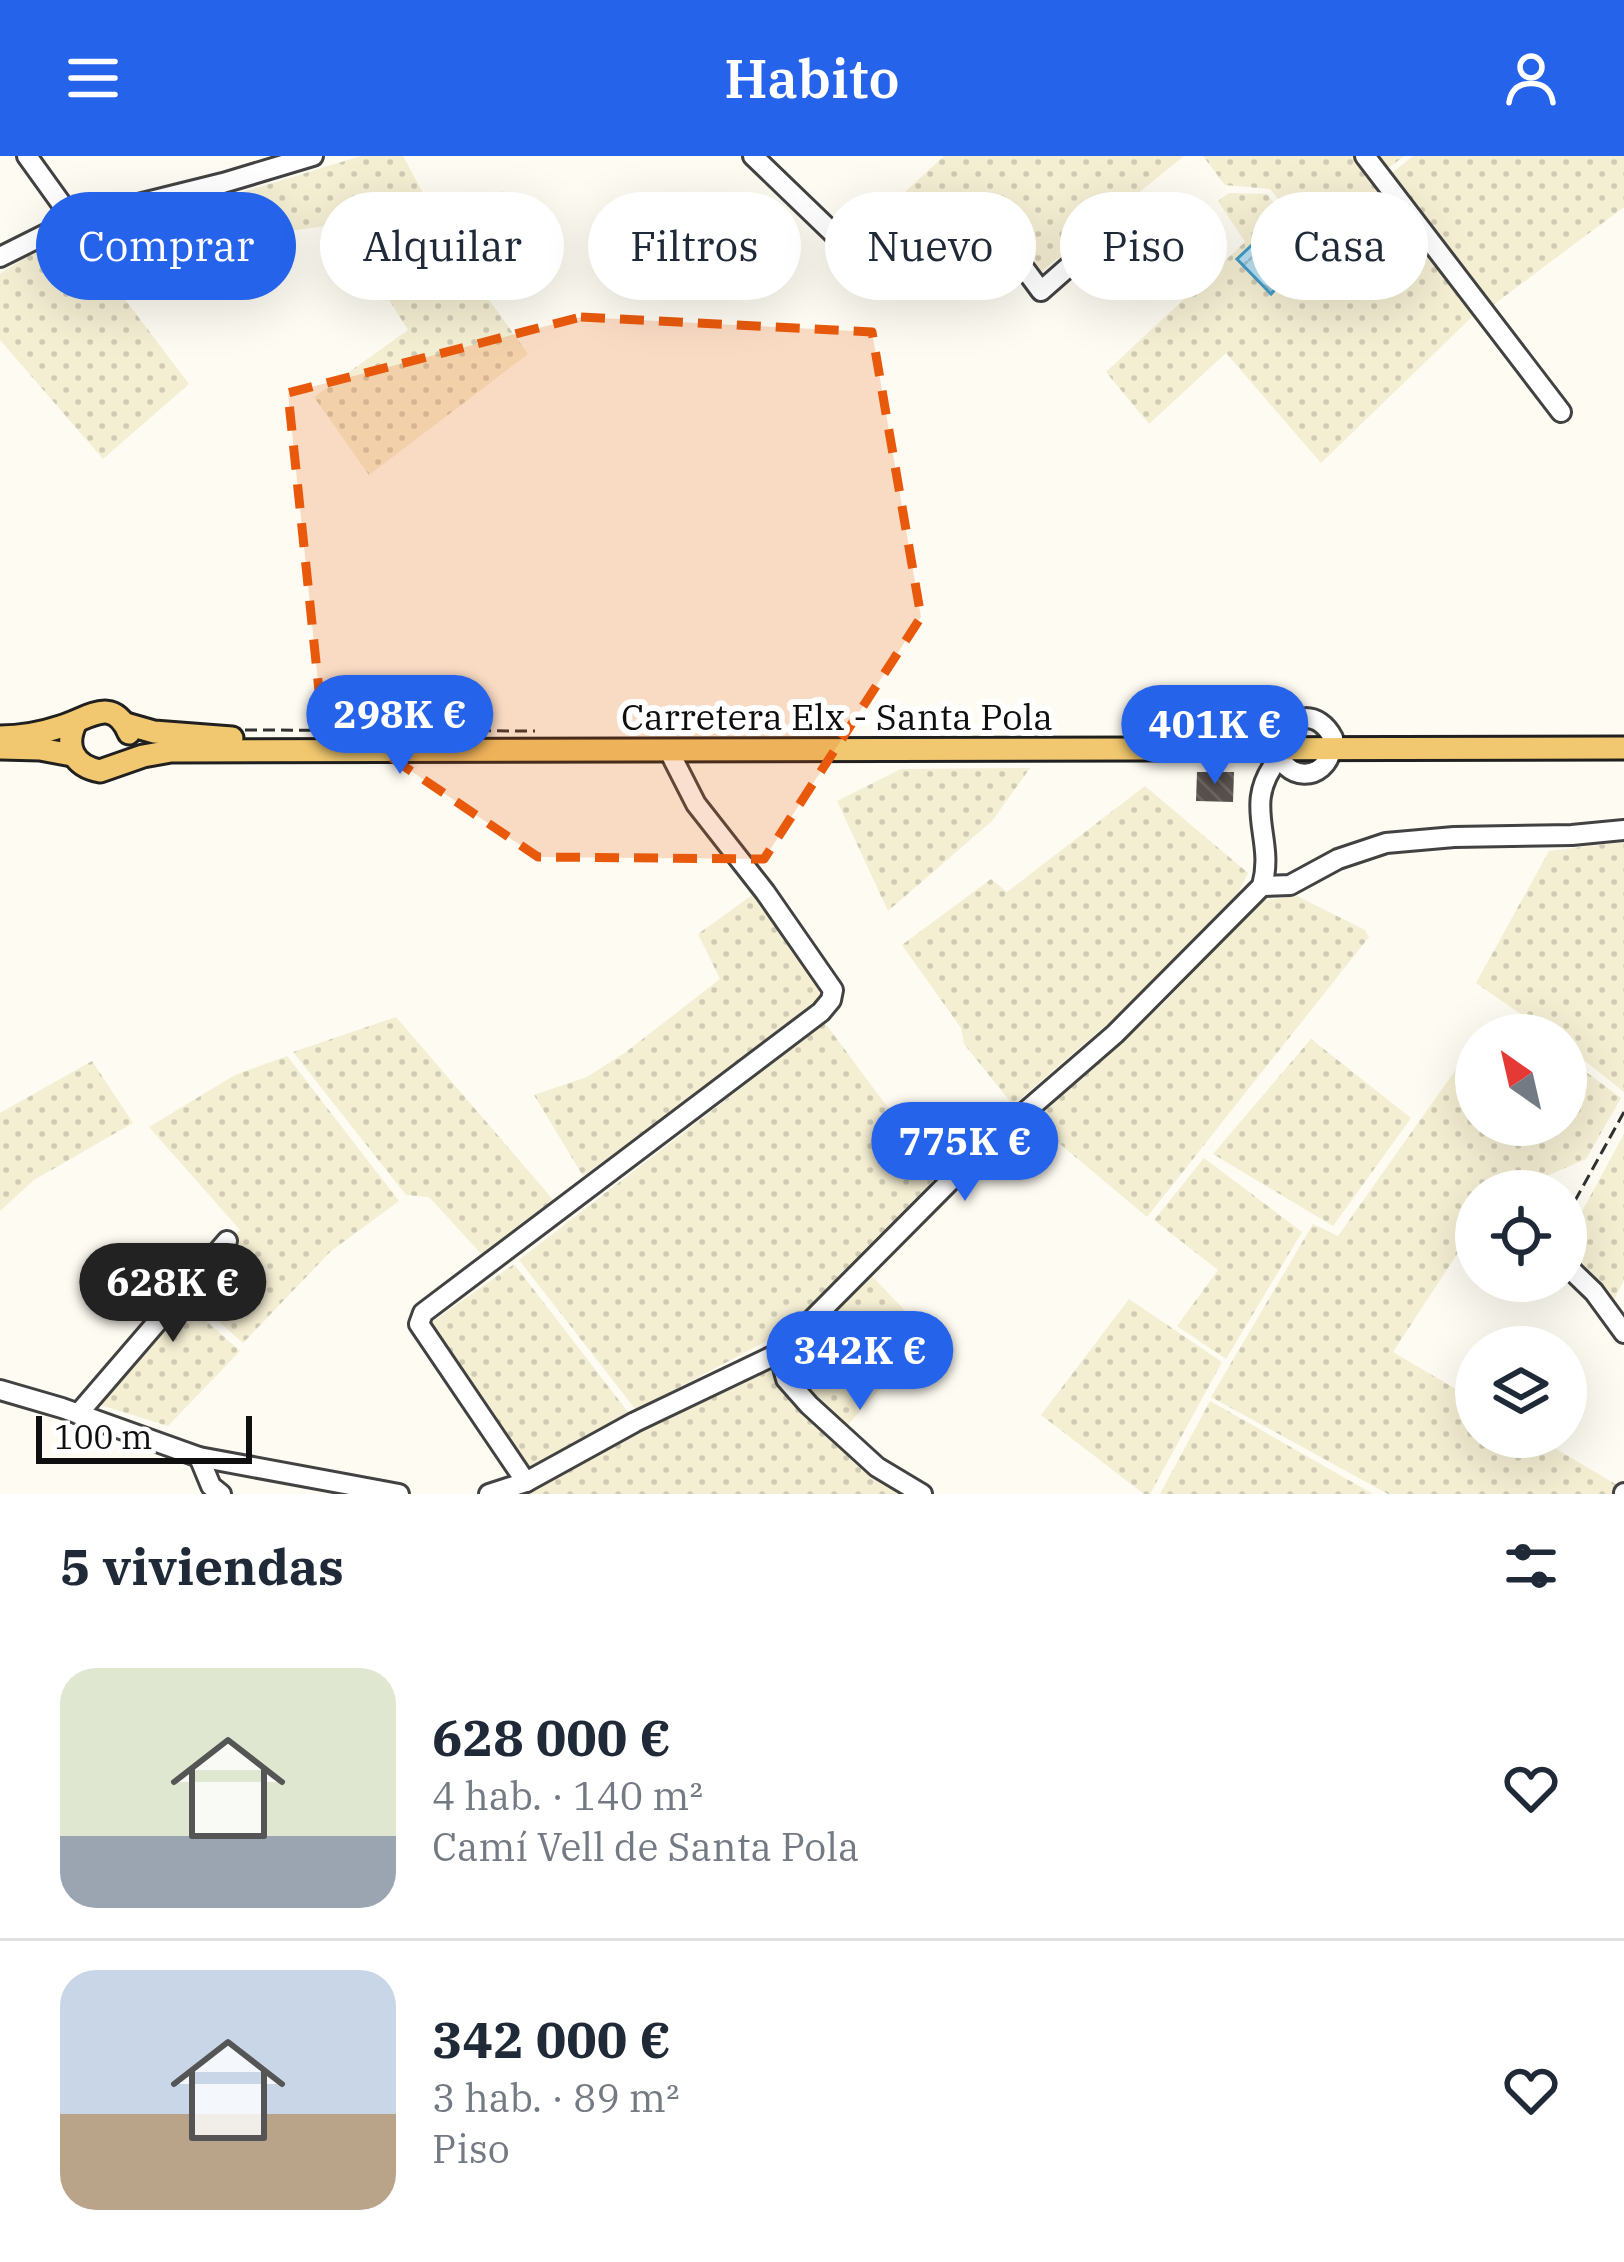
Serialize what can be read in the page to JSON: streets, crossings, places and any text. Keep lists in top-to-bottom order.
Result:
{
  "streets": {
    "main road": ["Carretera Elx - Santa Pola"]
  },
  "scale_bar": "100 m",
  "north": "top left",
  "page": {
    "header": "Habito",
    "chip": [
      "Comprar",
      "Alquilar",
      "Filtros",
      "Nuevo",
      "Piso",
      "Casa"
    ],
    "price": [
      "298K €",
      "401K €",
      "775K €",
      "628K €",
      "342K €"
    ],
    "scale": "100 m",
    "heading": "5 viviendas",
    "list": [
      {
        "name": "628 000 €",
        "note": "4 hab. · 140 m² · Camí Vell de Santa Pola"
      },
      {
        "name": "342 000 €",
        "note": "3 hab. · 89 m² · Piso"
      }
    ]
  }
}
